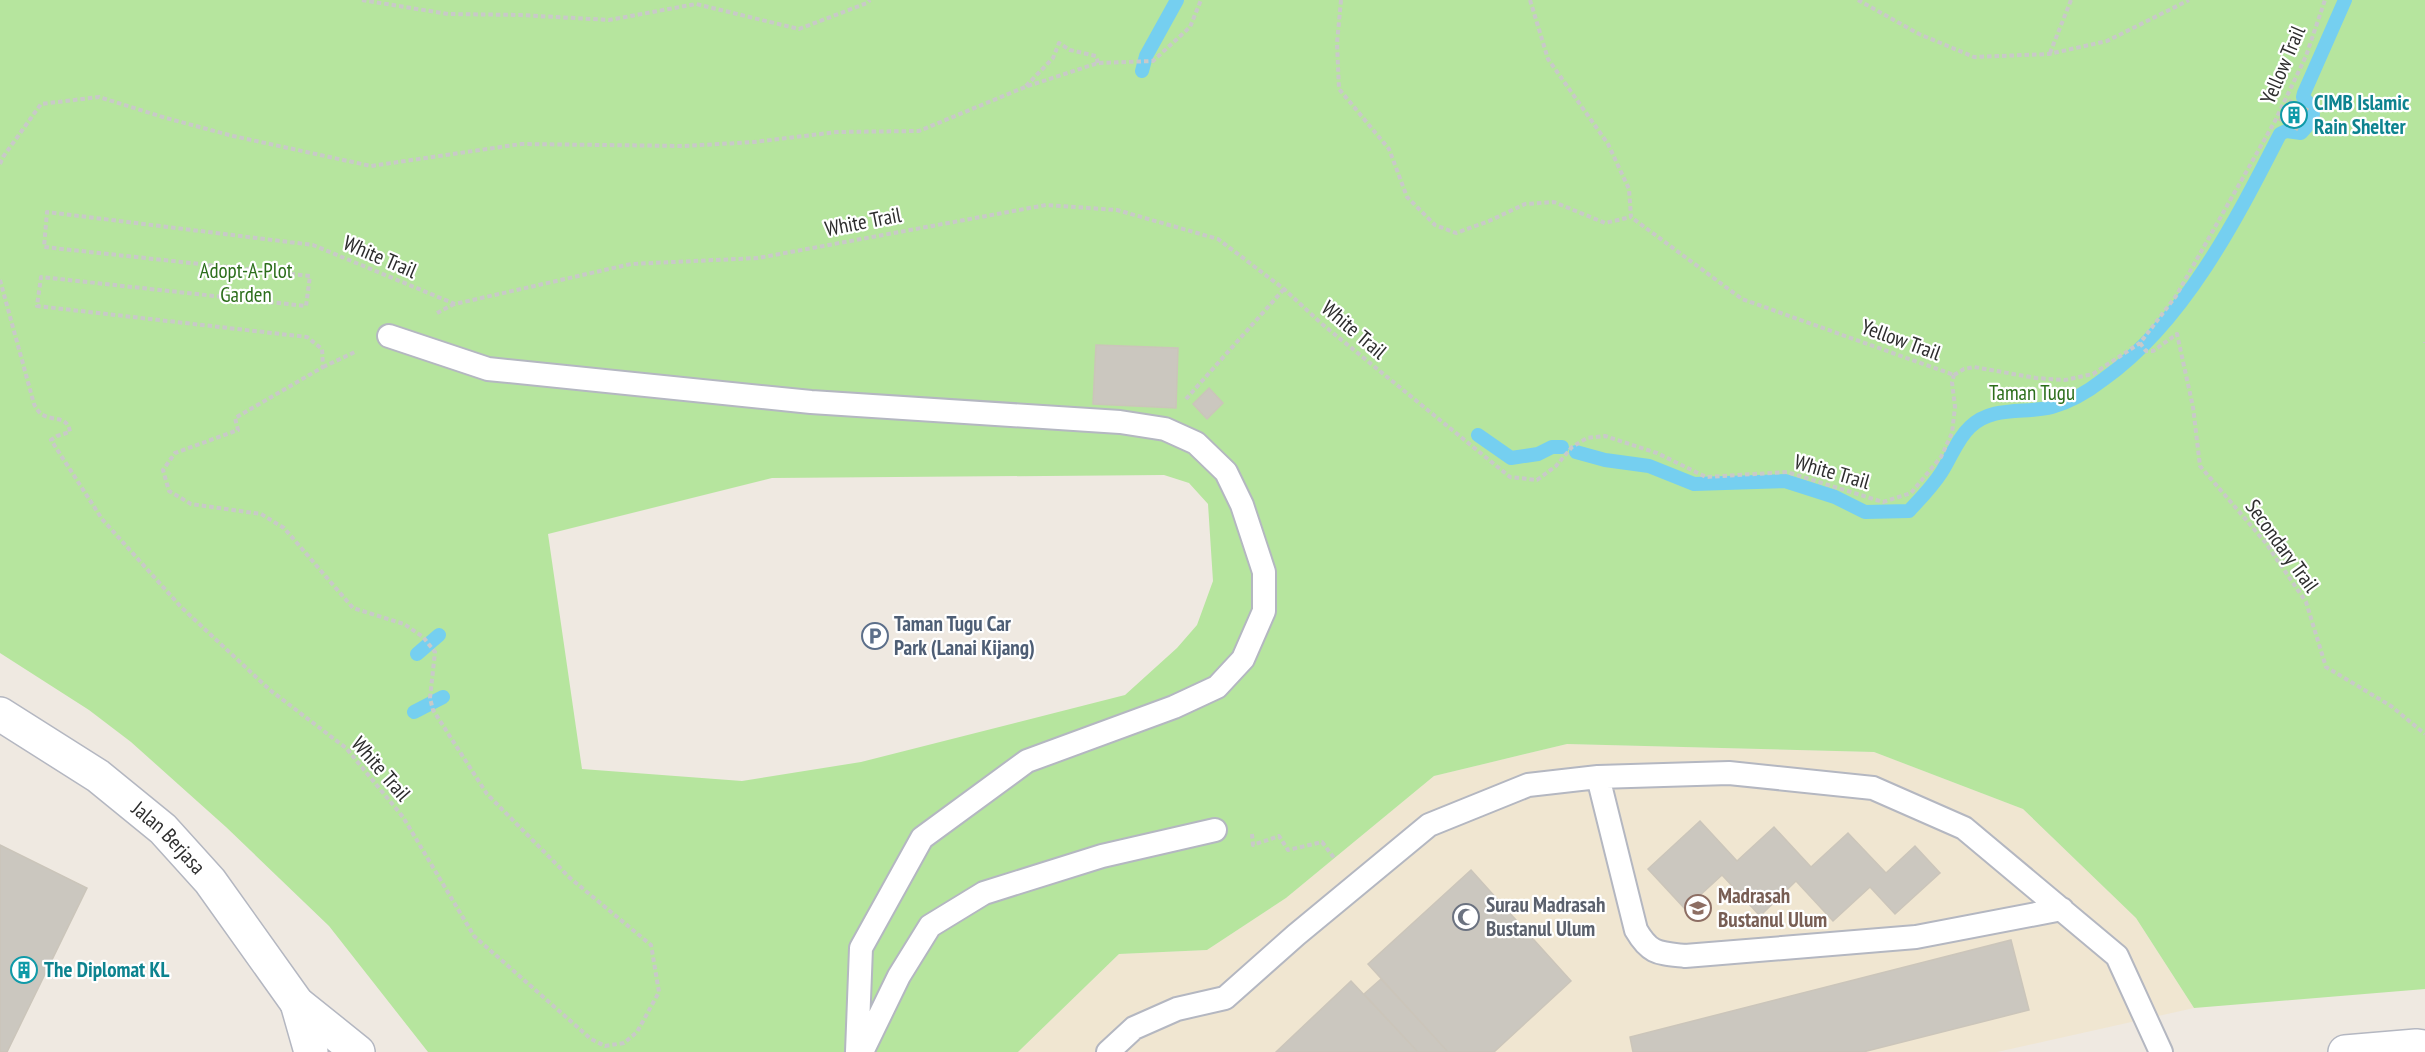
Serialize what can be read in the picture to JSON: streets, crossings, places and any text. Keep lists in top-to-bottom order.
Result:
{
  "streets": {
    "street": ["Jalan Berjasa"],
    "path": ["Yellow Trail", "White Trail", "Secondary Trail"]
  },
  "crossings": [
    ["Yellow Trail", "White Trail"],
    ["Yellow Trail", "Secondary Trail"]
  ],
  "parks": ["Adopt-A-Plot Garden", "Taman Tugu"],
  "places": {
    "building": ["CIMB Islamic Rain Shelter", "The Diplomat KL"],
    "parking": ["Taman Tugu Car Park (Lanai Kijang)"],
    "school or university": ["Madrasah Bustanul Ulum"],
    "mosque": ["Surau Madrasah Bustanul Ulum"]
  }
}
